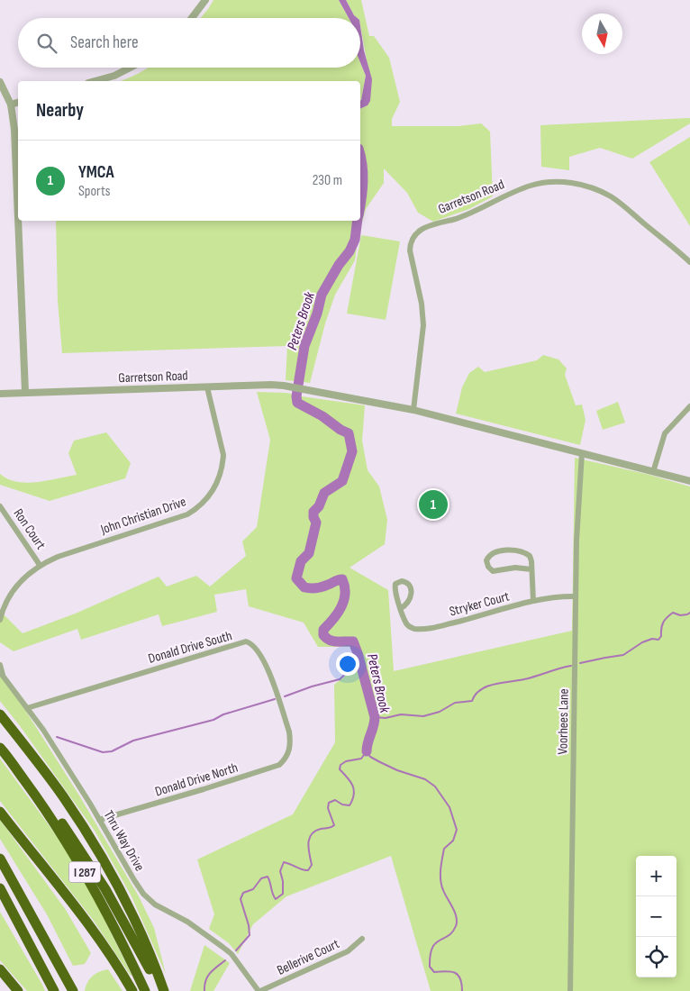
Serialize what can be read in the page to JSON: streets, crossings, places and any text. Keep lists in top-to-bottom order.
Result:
{
  "streets": {
    "highway": ["I 287"],
    "street": [
      "Garretson Road",
      "John Christian Drive",
      "Ron Court",
      "Stryker Court",
      "Donald Drive South",
      "Voorhees Lane",
      "Donald Drive North",
      "Thru Way Drive",
      "Bellerive Court"
    ]
  },
  "crossings": [
    ["Garretson Road", "John Christian Drive"],
    ["Garretson Road", "Voorhees Lane"],
    ["John Christian Drive", "Ron Court"],
    ["Stryker Court", "Voorhees Lane"],
    ["Donald Drive South", "Donald Drive North"],
    ["Donald Drive South", "Thru Way Drive"],
    ["Donald Drive North", "Thru Way Drive"],
    ["Thru Way Drive", "Bellerive Court"]
  ],
  "water": ["Peters Brook"],
  "north": "bottom",
  "page": {
    "search": "Search here",
    "heading": "Nearby",
    "list": [
      {
        "mark": "1",
        "name": "YMCA",
        "note": "Sports",
        "value": "230 m"
      }
    ],
    "pins": "1",
    "map_buttons": ["+", "−"]
  }
}
